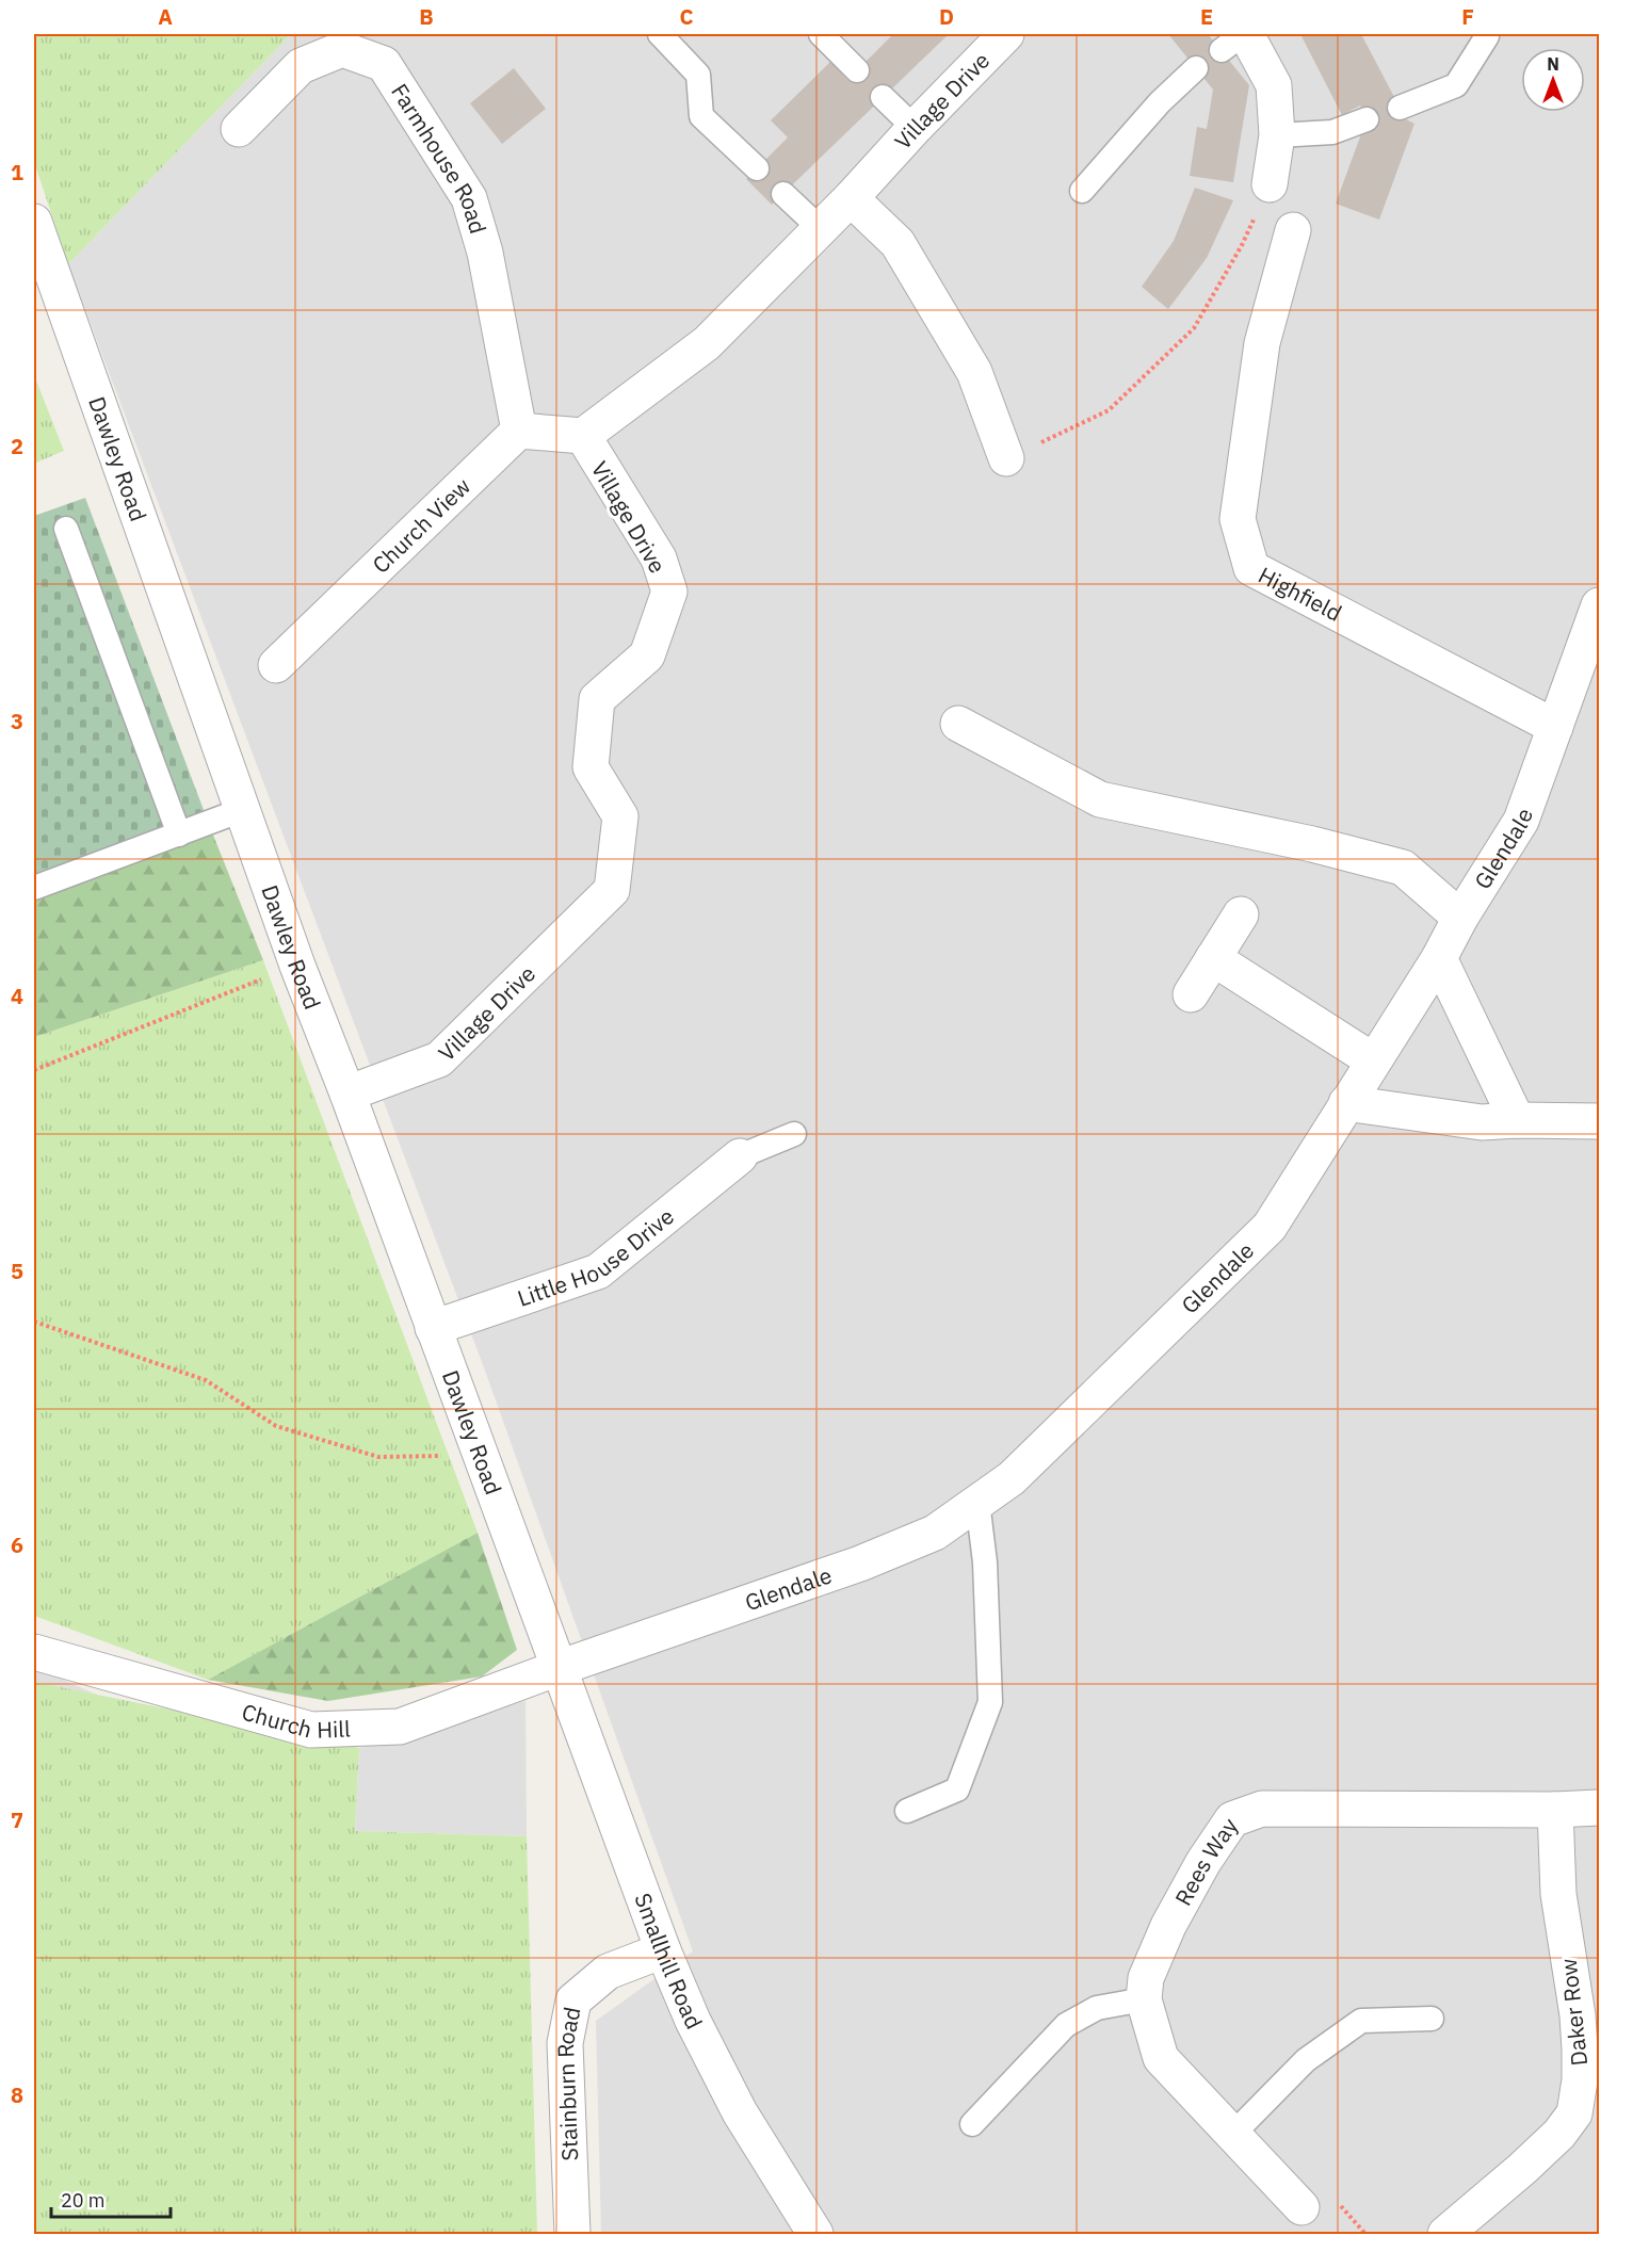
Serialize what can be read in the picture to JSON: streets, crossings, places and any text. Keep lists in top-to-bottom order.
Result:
{
  "streets": {
    "street": [
      "Village Drive",
      "Farmhouse Road",
      "Dawley Road",
      "Church View",
      "Highfield",
      "Glendale",
      "Little House Drive",
      "Church Hill",
      "Rees Way",
      "Smallhill Road",
      "Daker Row",
      "Stainburn Road"
    ]
  },
  "crossings": [
    ["Village Drive", "Dawley Road"],
    ["Farmhouse Road", "Church View"],
    ["Dawley Road", "Glendale"],
    ["Dawley Road", "Little House Drive"],
    ["Dawley Road", "Church Hill"],
    ["Dawley Road", "Smallhill Road"],
    ["Highfield", "Glendale"],
    ["Glendale", "Church Hill"],
    ["Glendale", "Smallhill Road"],
    ["Church Hill", "Smallhill Road"],
    ["Rees Way", "Daker Row"],
    ["Smallhill Road", "Stainburn Road"]
  ],
  "scale_bar": "20 m",
  "north": "top",
  "grid": {
    "columns": [
      "A",
      "B",
      "C",
      "D",
      "E",
      "F"
    ],
    "rows": [
      "1",
      "2",
      "3",
      "4",
      "5",
      "6",
      "7",
      "8"
    ]
  }
}
